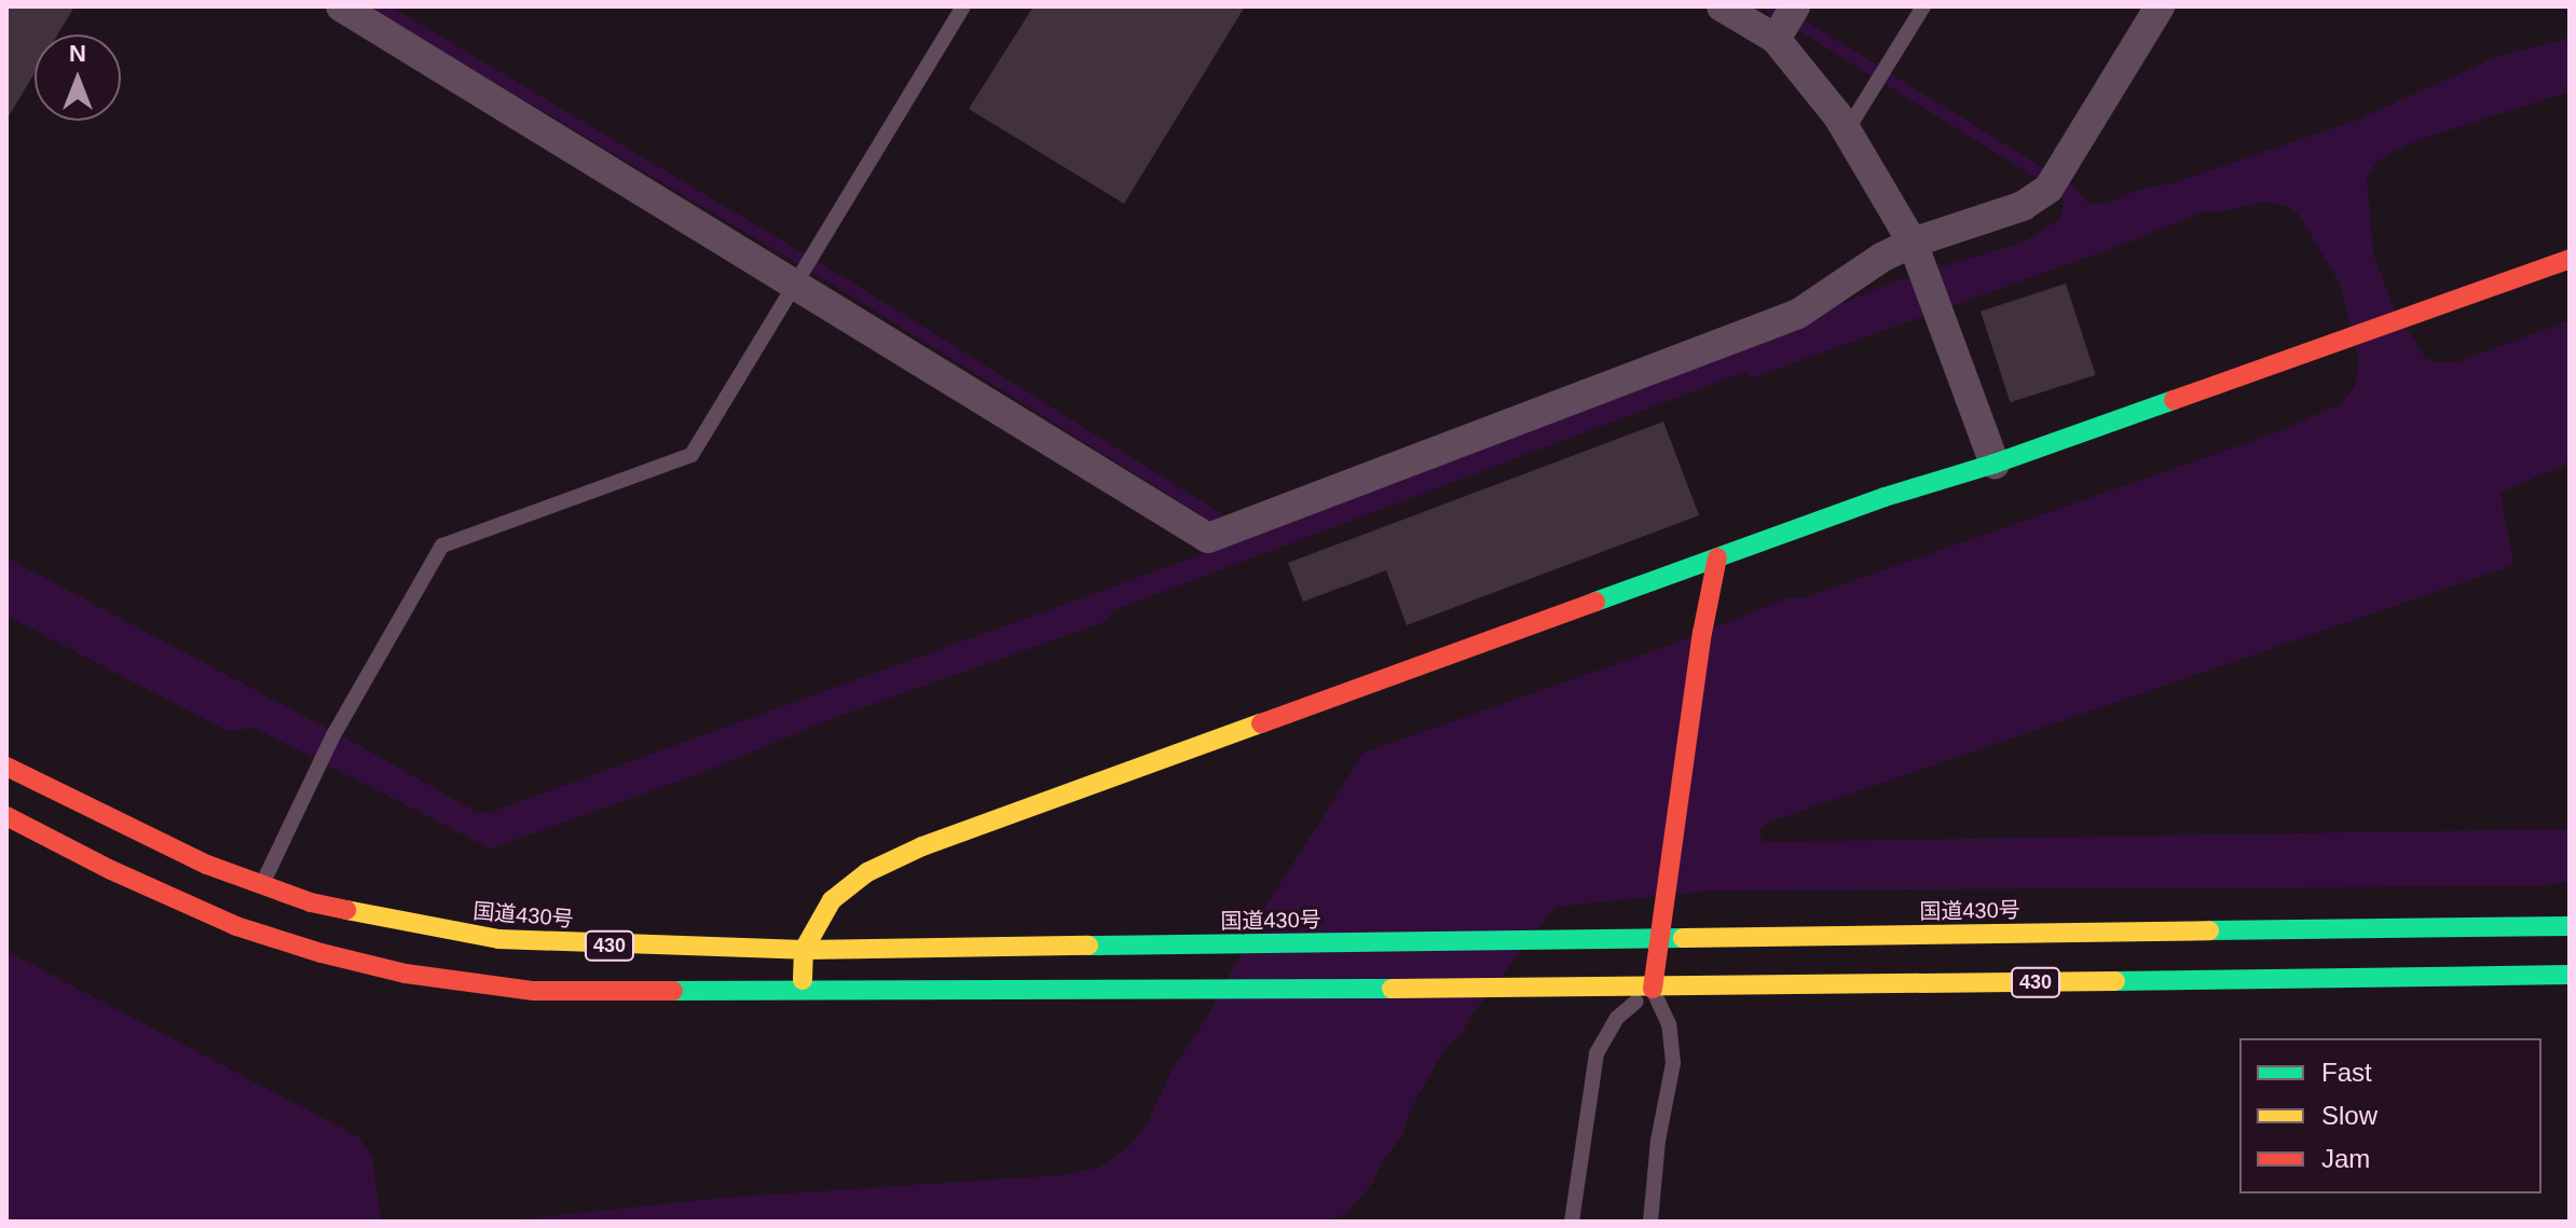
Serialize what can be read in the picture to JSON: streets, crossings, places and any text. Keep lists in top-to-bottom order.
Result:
{
  "streets": {
    "main road": ["国道430号", "430"]
  },
  "legend": ["Fast", "Slow", "Jam"],
  "north": "top"
}
